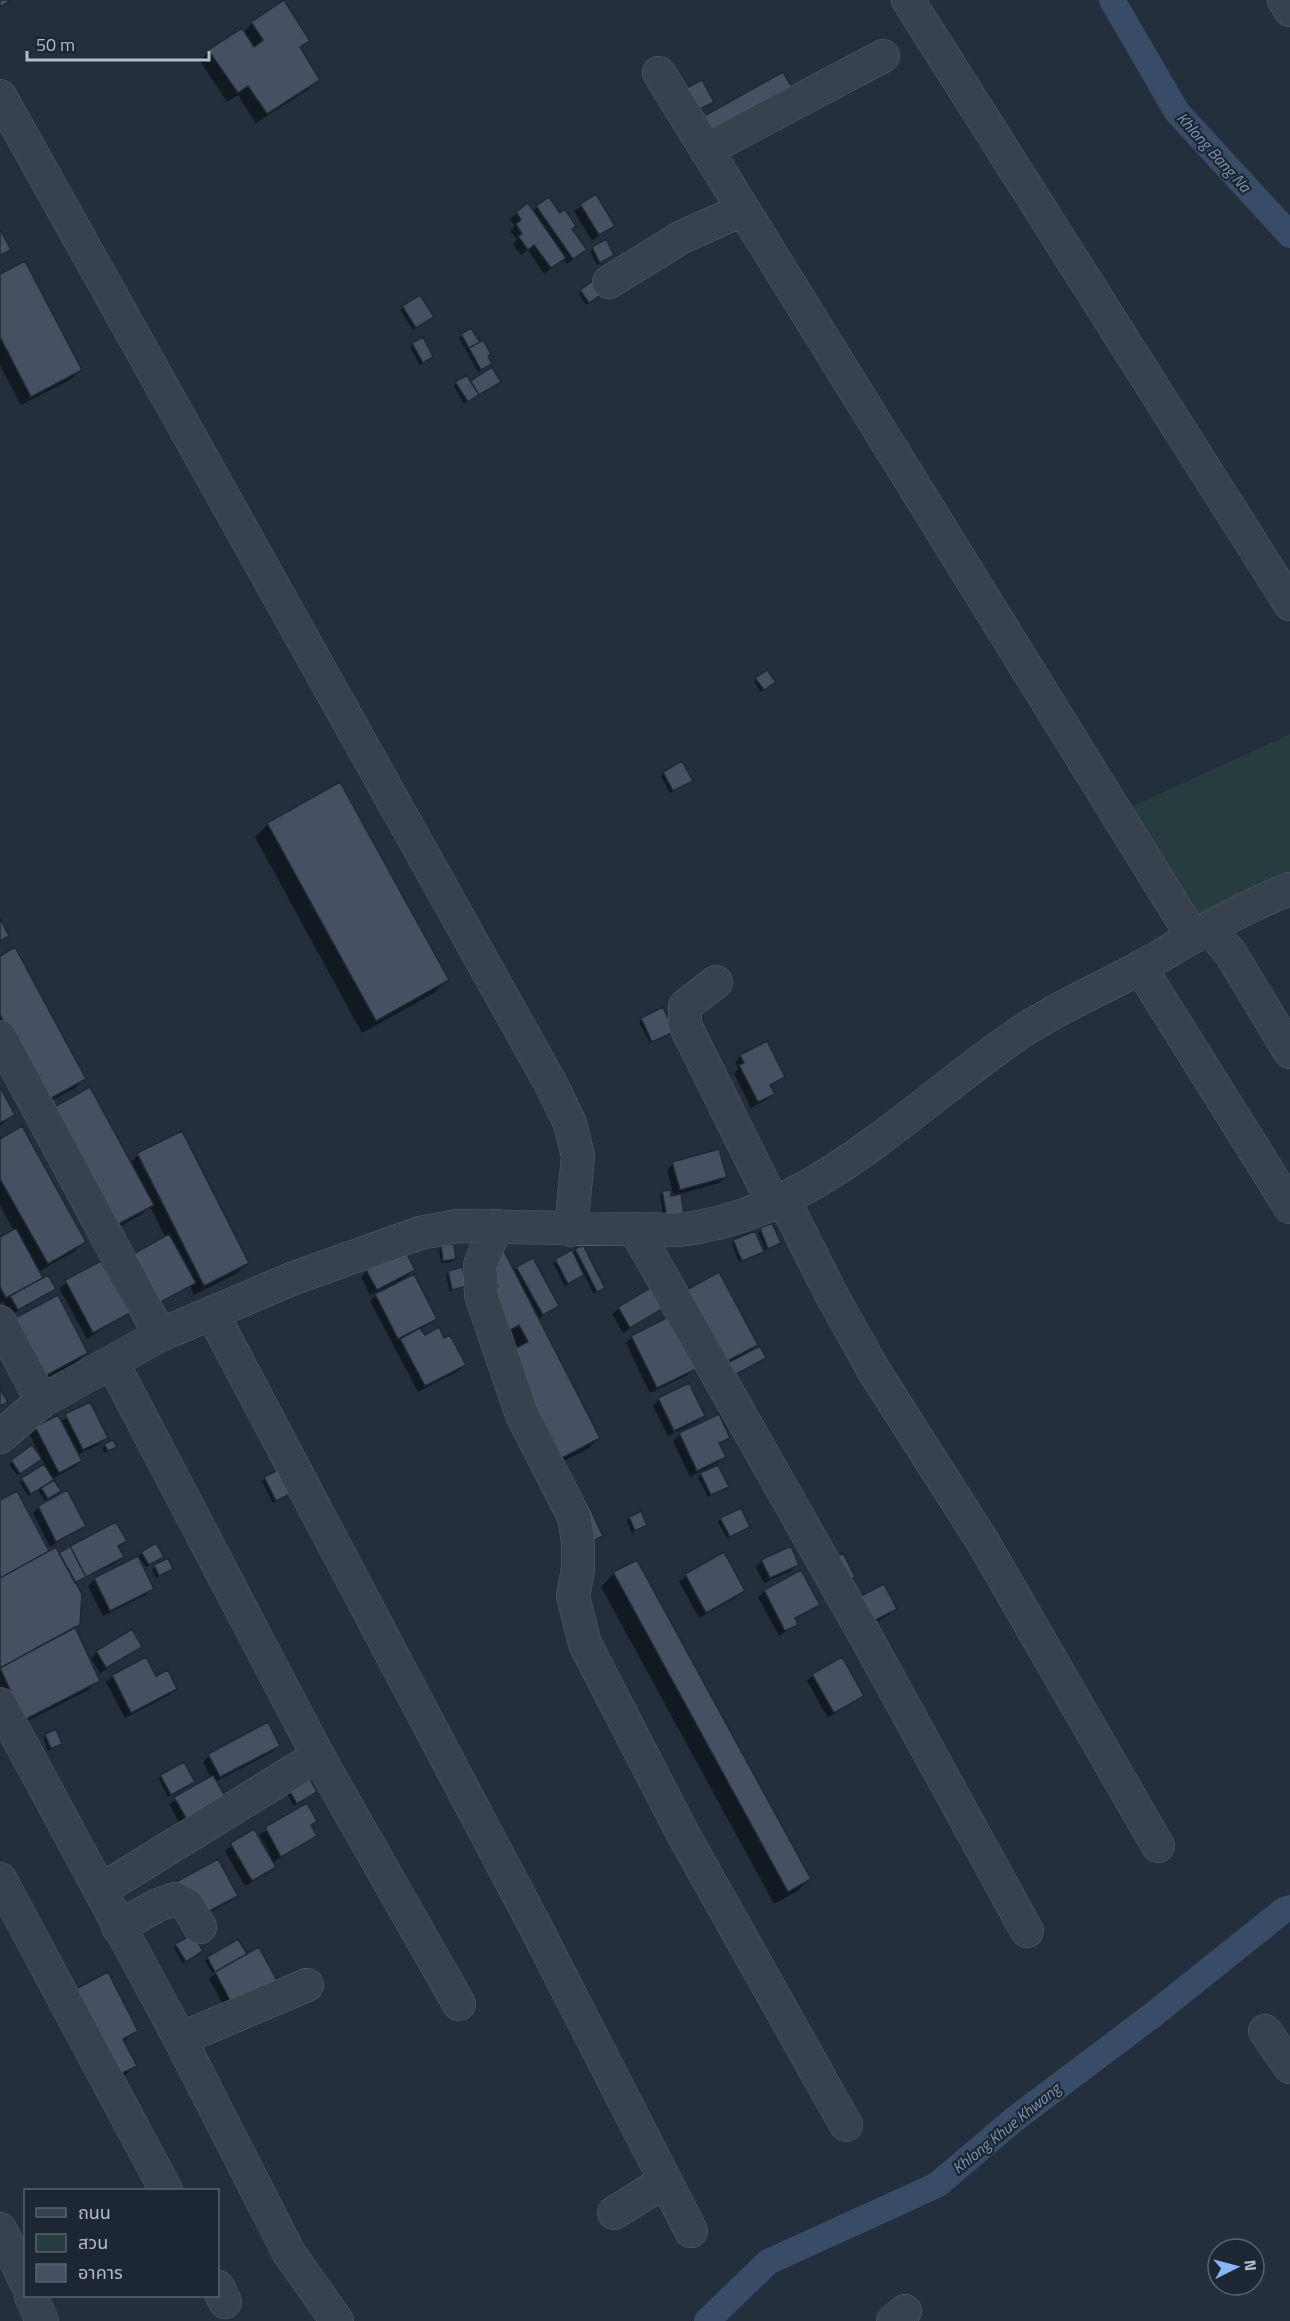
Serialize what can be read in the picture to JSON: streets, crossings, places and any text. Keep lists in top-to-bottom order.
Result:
{
  "water": ["Khlong Bang Na", "Khlong Khue Khwang"],
  "legend": ["ถนน", "สวน", "อาคาร"],
  "scale_bar": "50 m",
  "north": "right"
}
